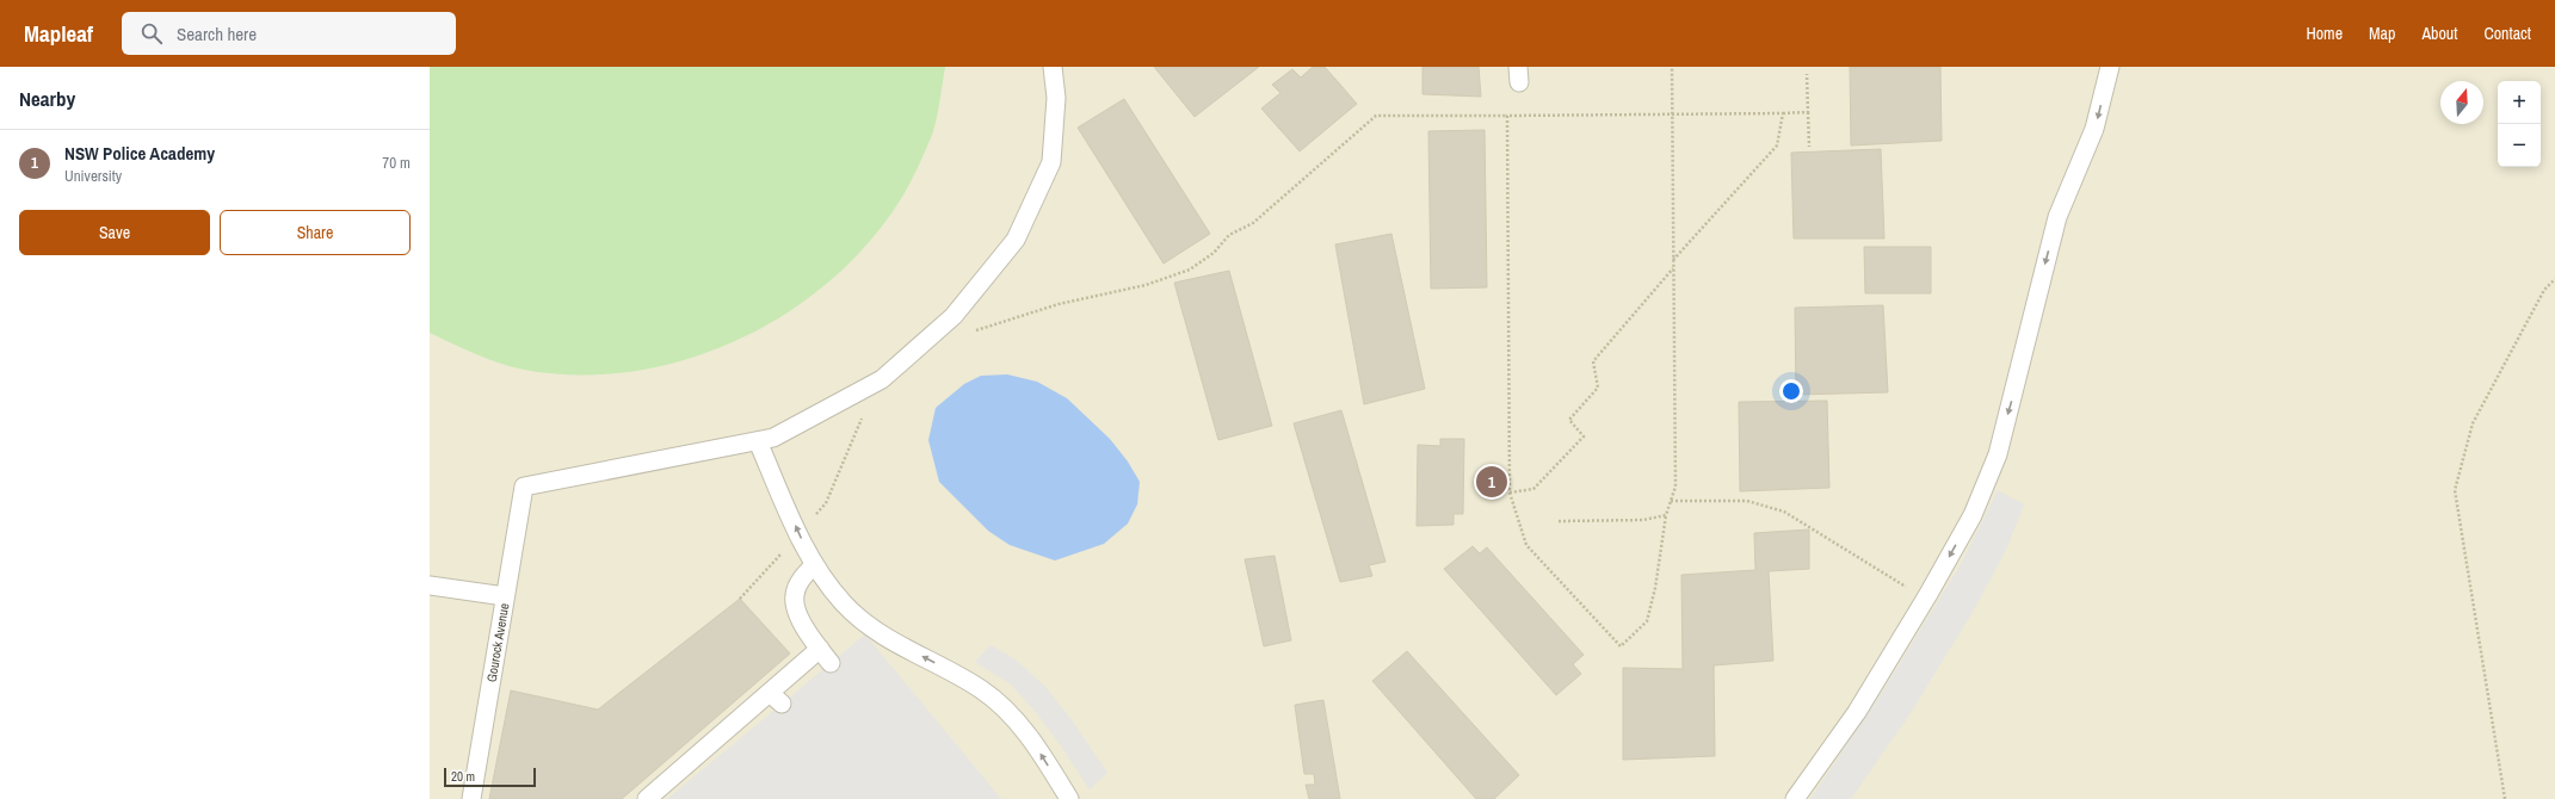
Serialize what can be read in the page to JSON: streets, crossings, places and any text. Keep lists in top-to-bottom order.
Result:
{
  "streets": {
    "lane": ["Gourock Avenue"]
  },
  "scale_bar": "20 m",
  "north": "top",
  "page": {
    "header": "Mapleaf",
    "search": "Search here",
    "nav": [
      "Home",
      "Map",
      "About",
      "Contact"
    ],
    "heading": "Nearby",
    "map_buttons": ["+", "−"],
    "list": [
      {
        "mark": "1",
        "name": "NSW Police Academy",
        "note": "University",
        "value": "70 m"
      }
    ],
    "buttons": ["Save", "Share"],
    "pins": "1",
    "scale": "20 m"
  }
}
